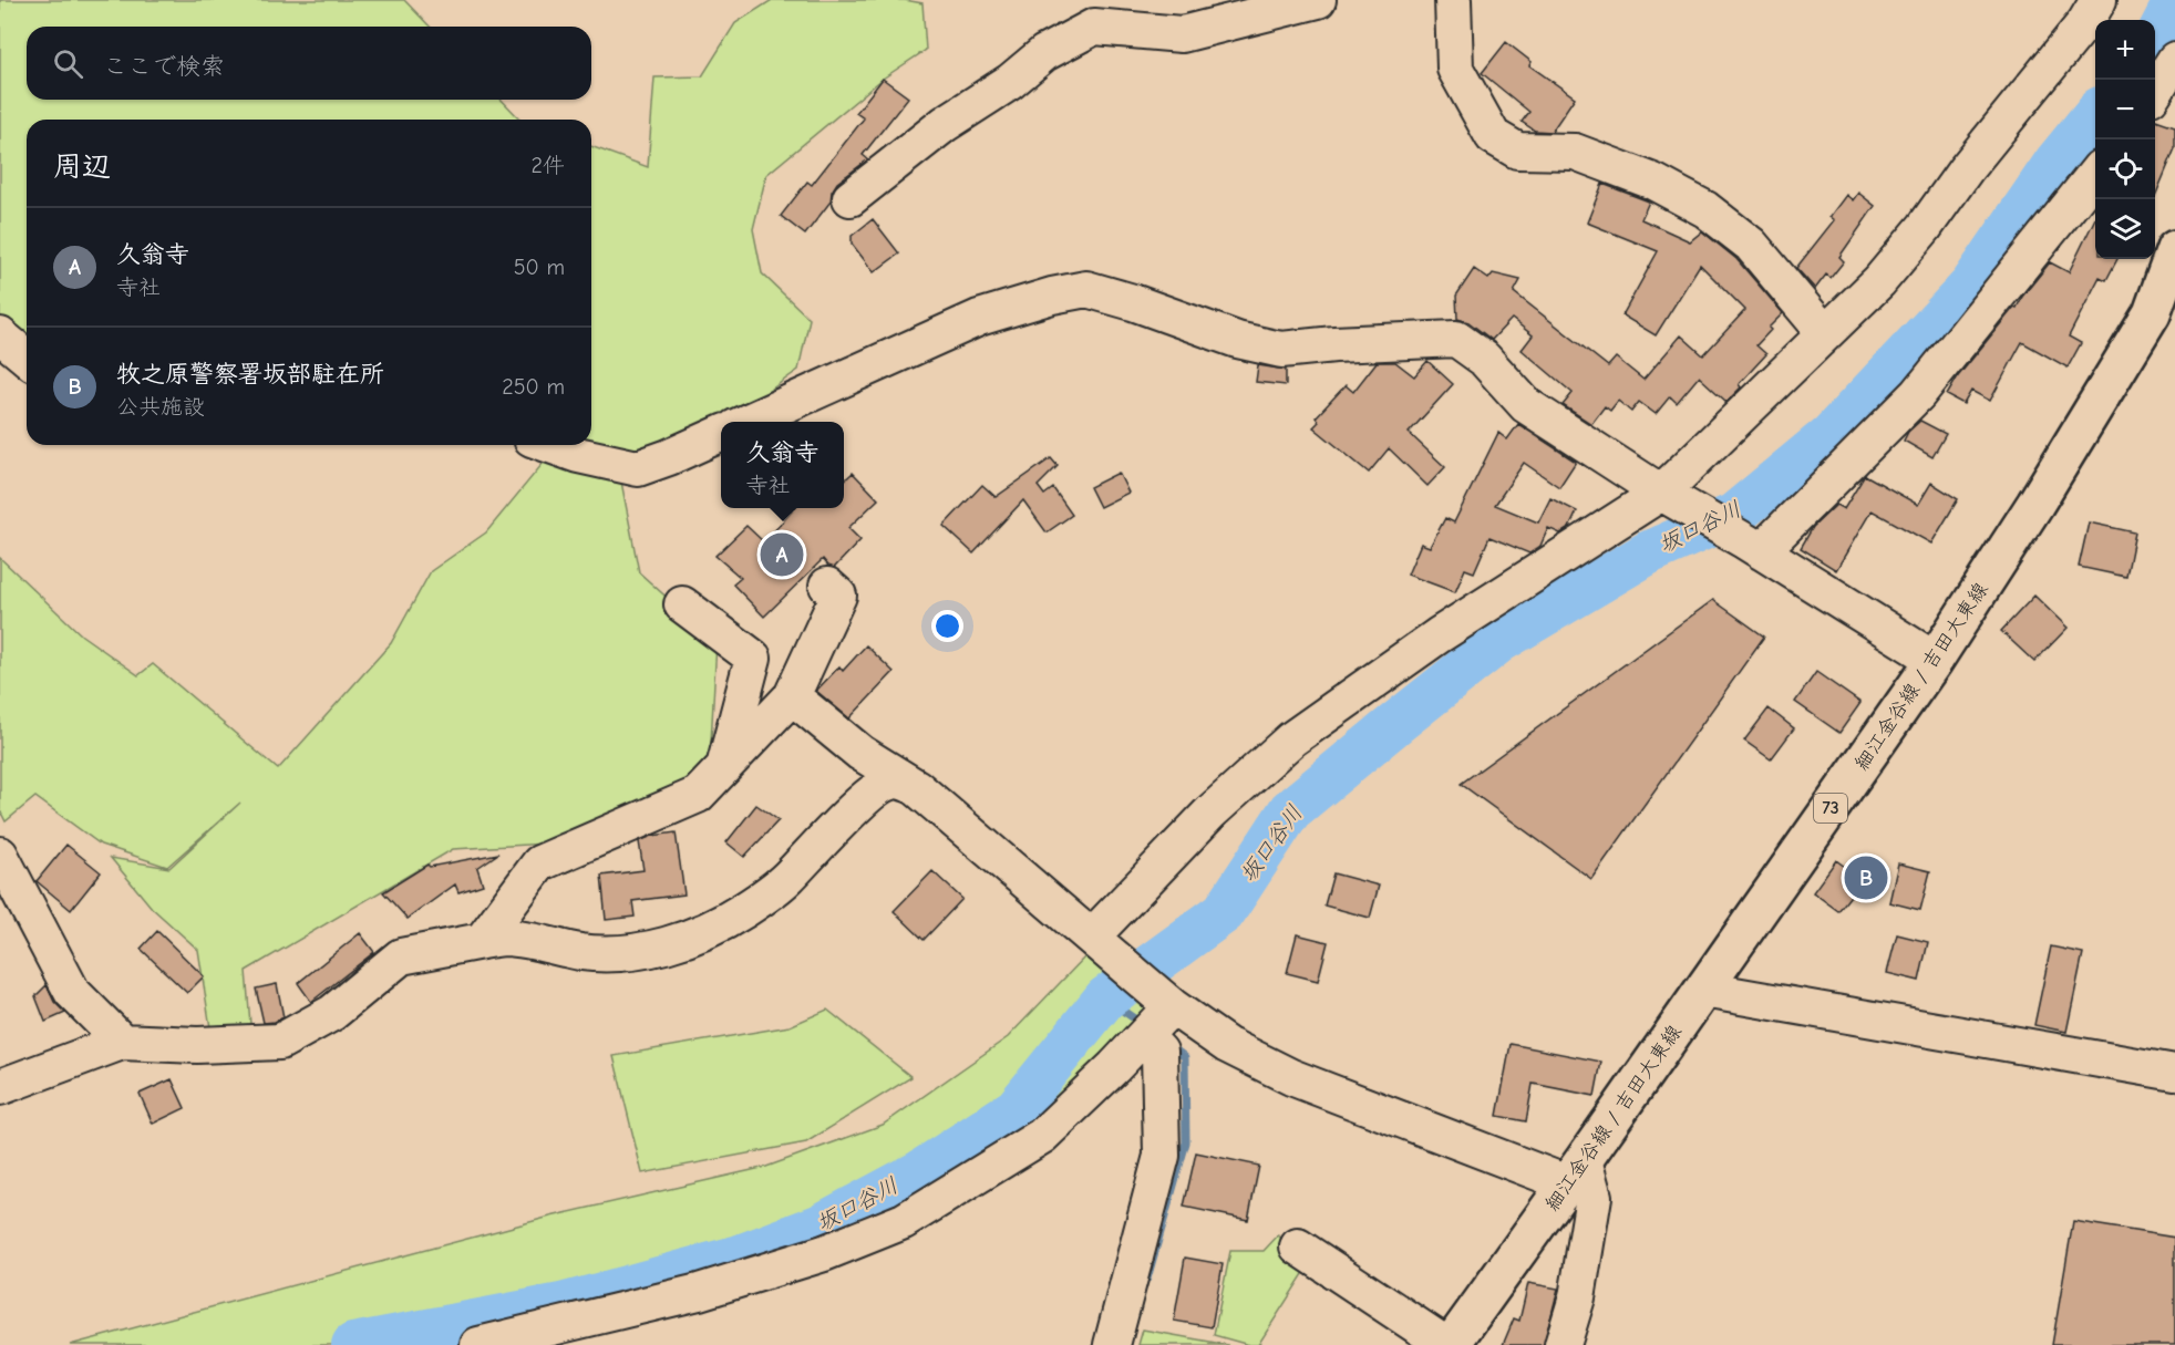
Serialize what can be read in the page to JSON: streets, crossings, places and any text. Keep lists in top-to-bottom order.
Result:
{
  "streets": {
    "main road": ["細江金谷線 / 吉田大東線", "73"]
  },
  "water": ["坂口谷川"],
  "page": {
    "map_buttons": ["+", "−"],
    "search": "ここで検索",
    "heading": ["周辺", "2件"],
    "list": [
      {
        "mark": "A",
        "name": "久翁寺",
        "note": "寺社",
        "value": "50 m"
      },
      {
        "mark": "B",
        "name": "牧之原警察署坂部駐在所",
        "note": "公共施設",
        "value": "250 m"
      }
    ],
    "popup": ["久翁寺", "寺社"],
    "pins": ["A", "B"]
  }
}
